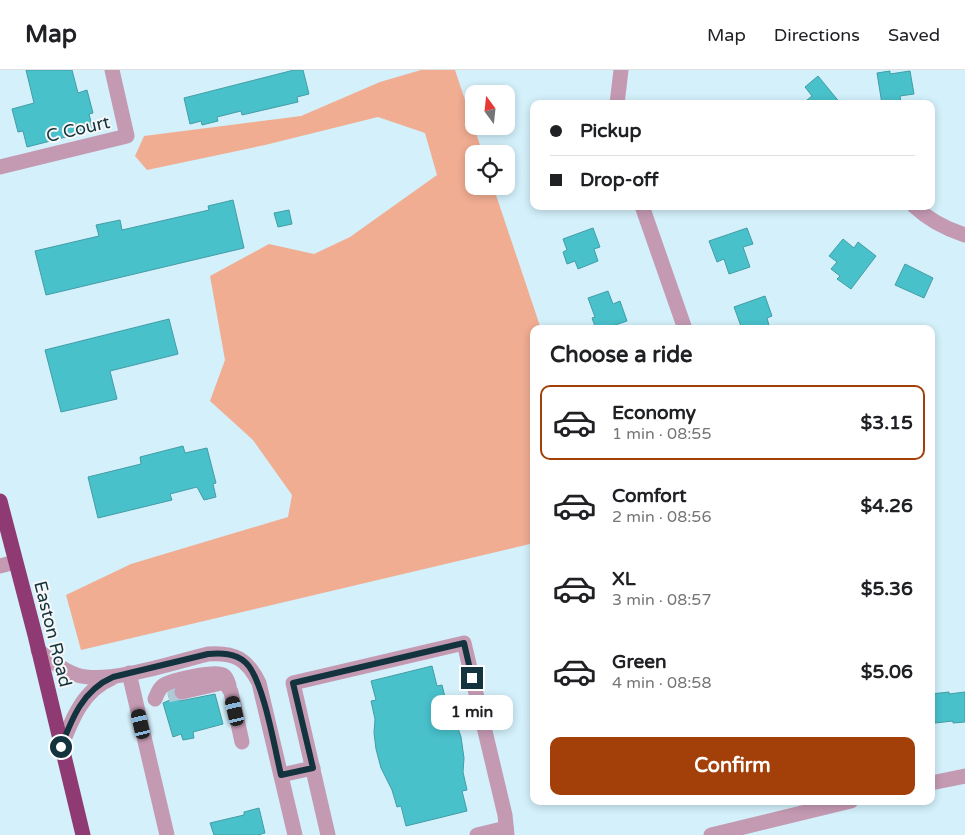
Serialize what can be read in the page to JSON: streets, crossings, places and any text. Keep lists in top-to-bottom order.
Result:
{
  "streets": {
    "highway": ["Easton Road"],
    "street": ["C Court"]
  },
  "north": "top",
  "page": {
    "header": "Map",
    "nav": ["Map", "Directions", "Saved"],
    "banner": ["Pickup", "Drop-off"],
    "heading": "Choose a ride",
    "list": [
      {
        "name": "Economy",
        "note": "1 min · 08:55",
        "value": "$3.15"
      },
      {
        "name": "Comfort",
        "note": "2 min · 08:56",
        "value": "$4.26"
      },
      {
        "name": "XL",
        "note": "3 min · 08:57",
        "value": "$5.36"
      },
      {
        "name": "Green",
        "note": "4 min · 08:58",
        "value": "$5.06"
      }
    ],
    "bubble": "1 min",
    "buttons": "Confirm"
  }
}
